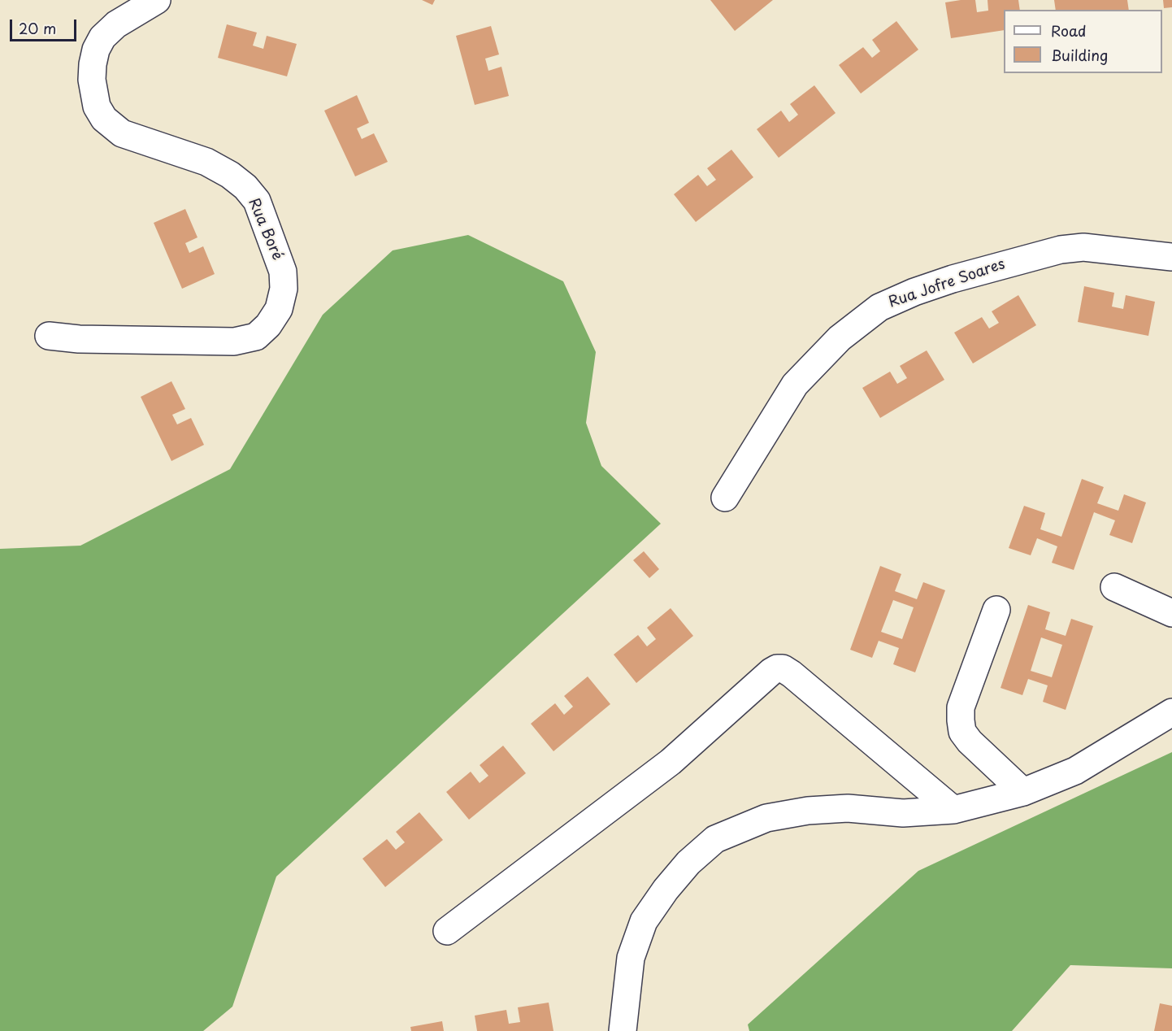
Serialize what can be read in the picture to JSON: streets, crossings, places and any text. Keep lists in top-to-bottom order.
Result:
{
  "streets": {
    "street": ["Rua Boré", "Rua Jofre Soares"]
  },
  "legend": ["Road", "Building"],
  "scale_bar": "20 m"
}
